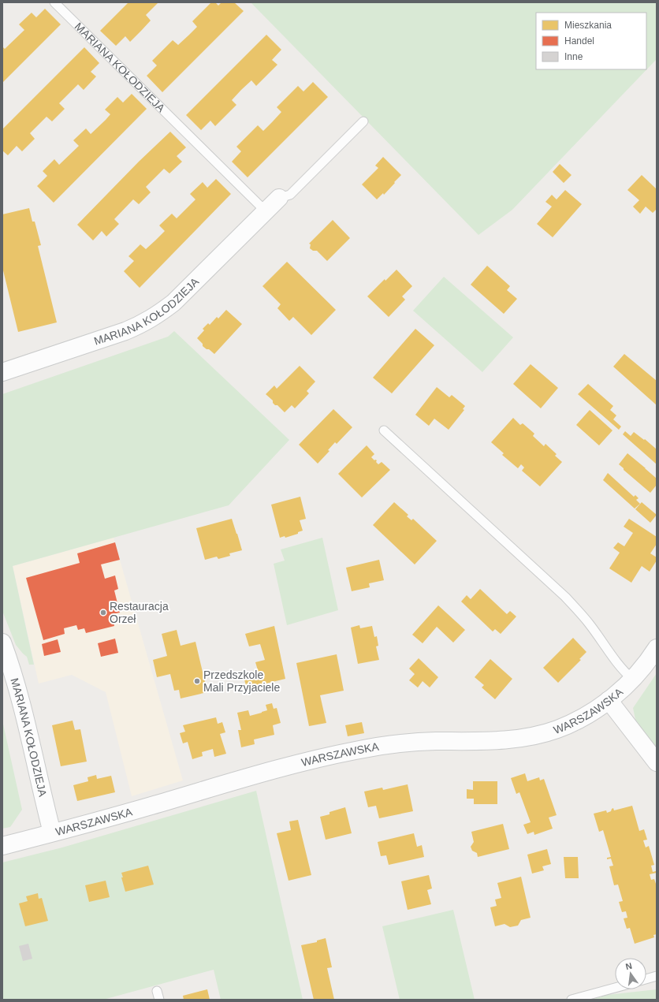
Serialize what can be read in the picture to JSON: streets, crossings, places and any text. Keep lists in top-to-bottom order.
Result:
{
  "streets": {
    "street": ["MARIANA KOŁODZIEJA", "WARSZAWSKA"]
  },
  "crossings": [
    ["MARIANA KOŁODZIEJA", "WARSZAWSKA"]
  ],
  "places": ["Restauracja Orzeł", "Przedszkole Mali Przyjaciele"],
  "legend": ["Mieszkania", "Handel", "Inne"],
  "north": "top"
}
